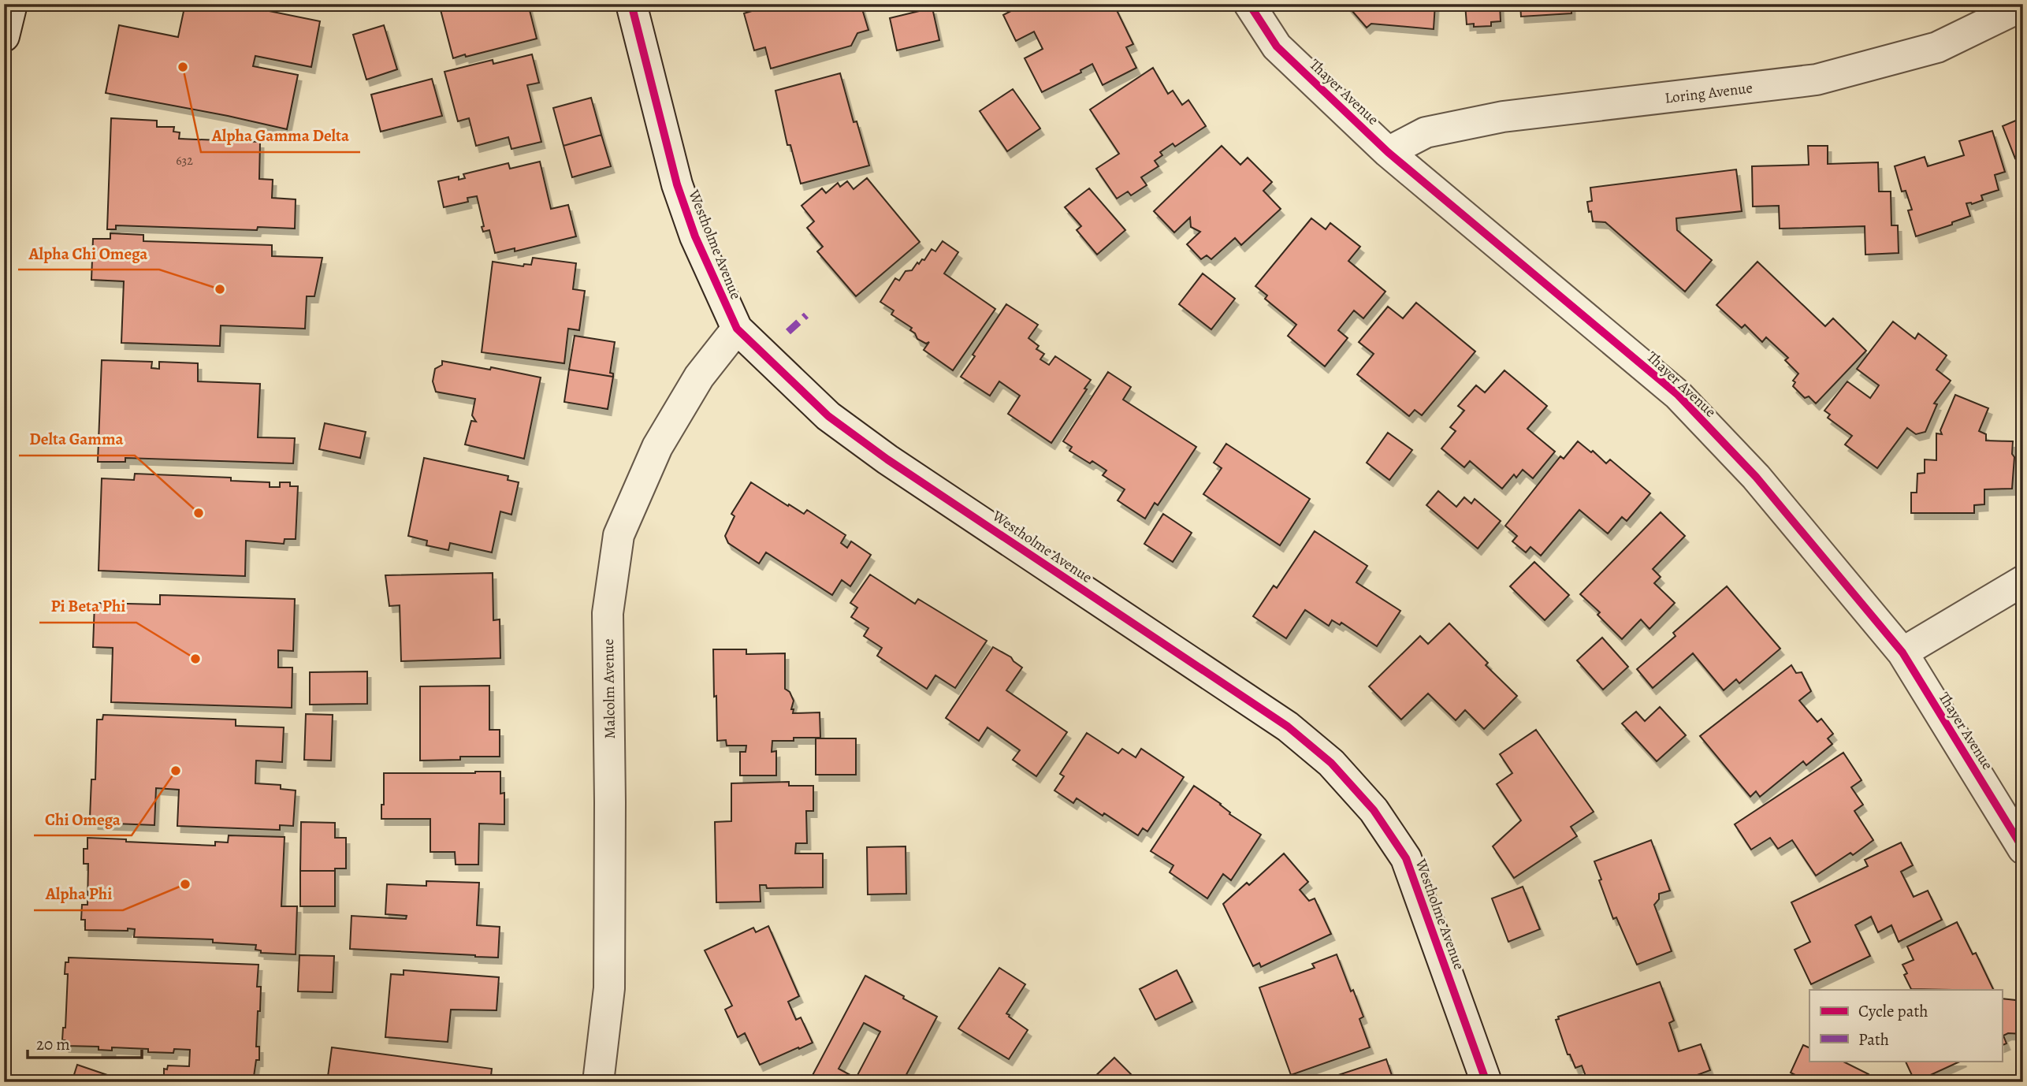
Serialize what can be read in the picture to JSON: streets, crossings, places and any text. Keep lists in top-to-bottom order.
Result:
{
  "streets": {
    "street": [
      "Thayer Avenue",
      "Loring Avenue",
      "Westholme Avenue",
      "Malcolm Avenue"
    ]
  },
  "crossings": [
    ["Thayer Avenue", "Loring Avenue"],
    ["Westholme Avenue", "Malcolm Avenue"]
  ],
  "places": [
    "Alpha Gamma Delta",
    "Alpha Chi Omega",
    "Delta Gamma",
    "Pi Beta Phi",
    "Chi Omega",
    "Alpha Phi"
  ],
  "house_numbers": ["632"],
  "legend": ["Cycle path", "Path"],
  "scale_bar": "20 m"
}
